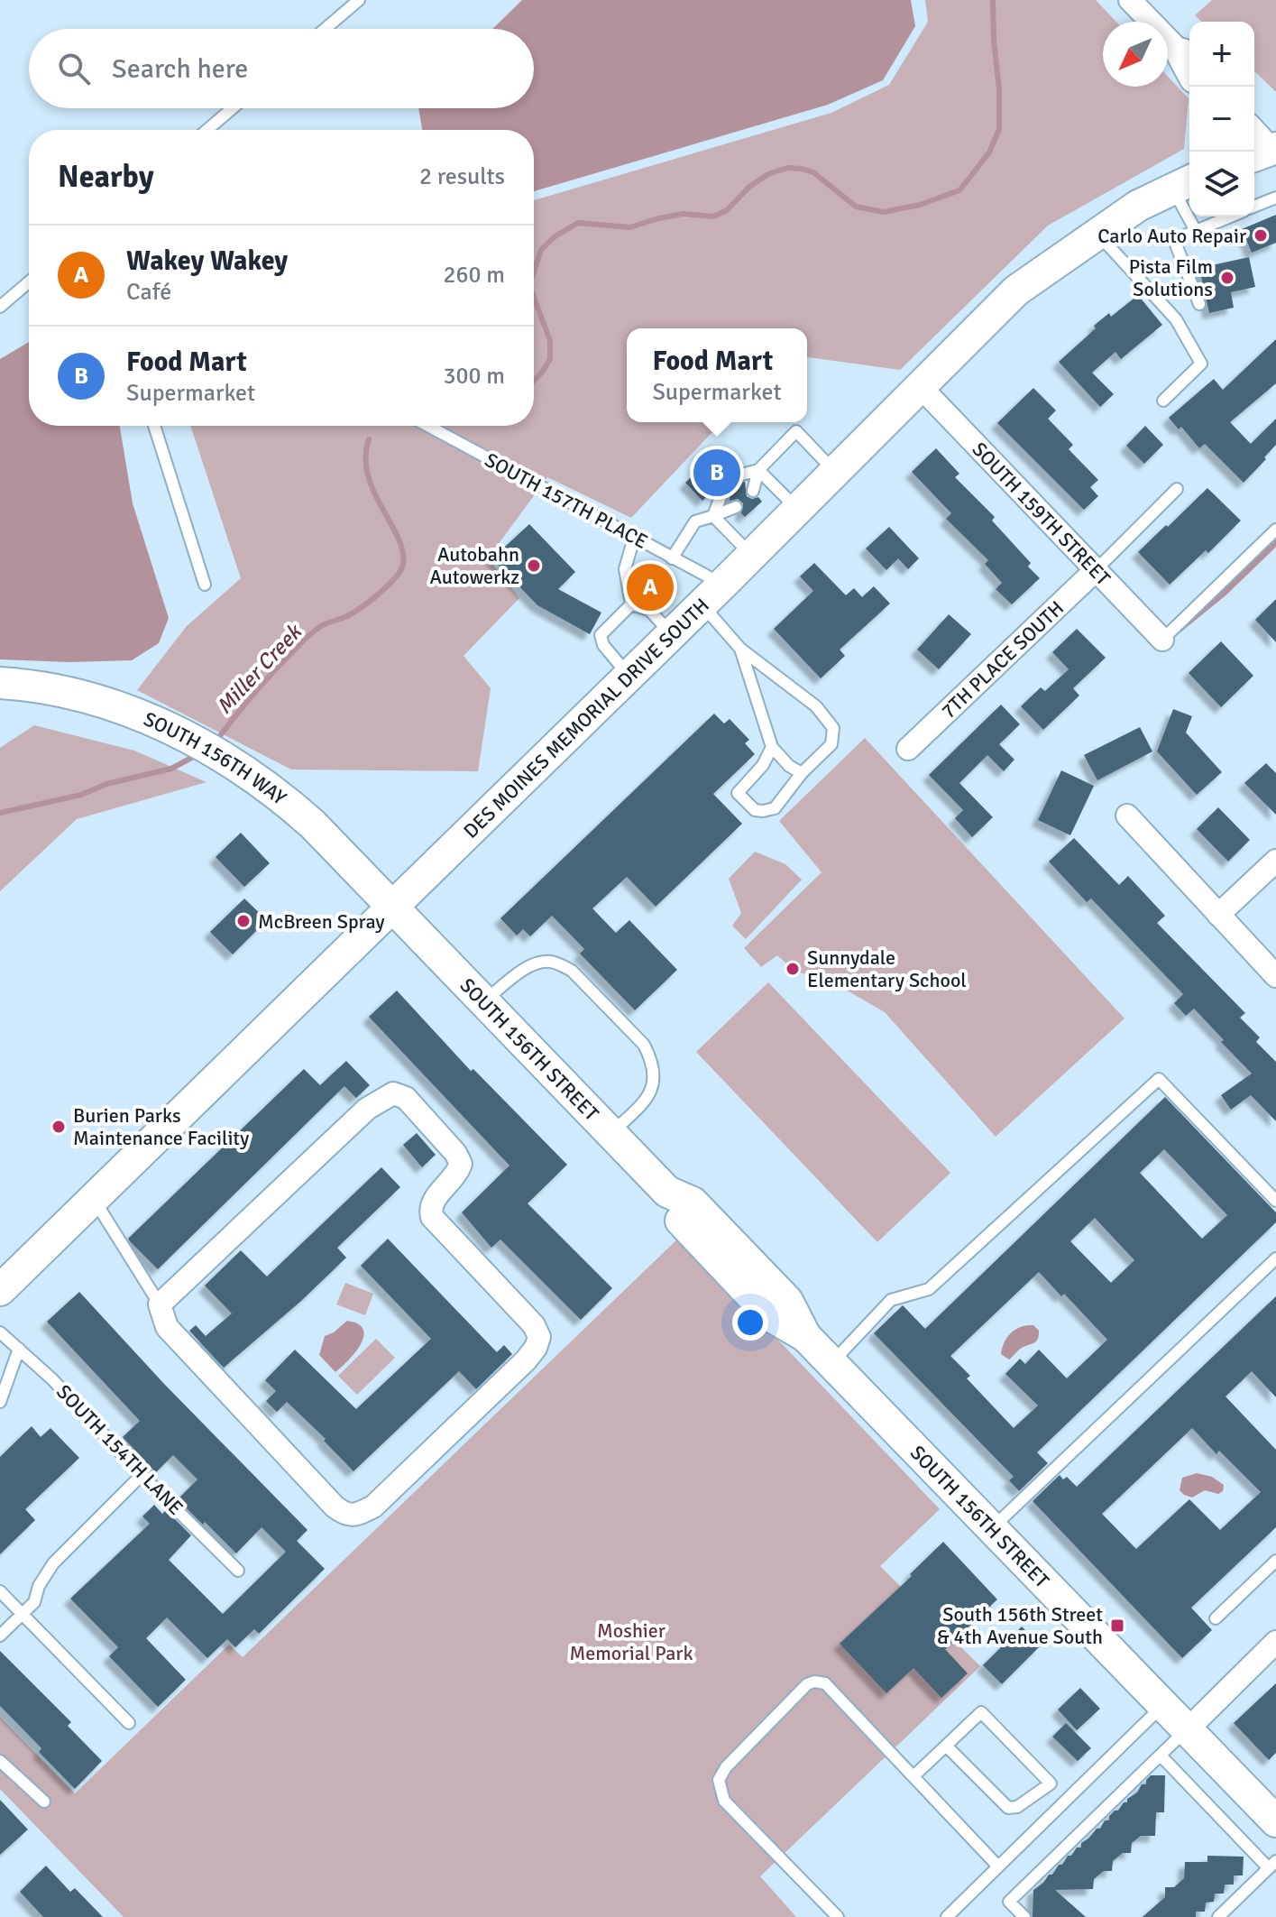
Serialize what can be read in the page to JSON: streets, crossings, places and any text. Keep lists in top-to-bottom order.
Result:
{
  "streets": {
    "main road": ["DES MOINES MEMORIAL DRIVE SOUTH", "SOUTH 156TH WAY", "SOUTH 156TH STREET"],
    "street": ["SOUTH 159TH STREET", "7TH PLACE SOUTH"],
    "lane": ["SOUTH 157TH PLACE", "SOUTH 154TH LANE"]
  },
  "crossings": [
    ["SOUTH 157TH PLACE", "DES MOINES MEMORIAL DRIVE SOUTH"],
    ["SOUTH 159TH STREET", "7TH PLACE SOUTH"],
    ["SOUTH 159TH STREET", "DES MOINES MEMORIAL DRIVE SOUTH"],
    ["DES MOINES MEMORIAL DRIVE SOUTH", "SOUTH 156TH WAY"],
    ["DES MOINES MEMORIAL DRIVE SOUTH", "SOUTH 156TH STREET"],
    ["SOUTH 156TH WAY", "SOUTH 156TH STREET"]
  ],
  "water": ["Miller Creek"],
  "parks": ["Moshier Memorial Park"],
  "places": {
    "other": [
      "Carlo Auto Repair",
      "Pista Film Solutions",
      "Autobahn Autowerkz",
      "McBreen Spray",
      "Sunnydale Elementary School",
      "Burien Parks Maintenance Facility"
    ],
    "transit": ["South 156th Street & 4th Avenue South"]
  },
  "north": "bottom left",
  "page": {
    "map_buttons": ["+", "−"],
    "search": "Search here",
    "heading": ["Nearby", "2 results"],
    "list": [
      {
        "mark": "A",
        "name": "Wakey Wakey",
        "note": "Café",
        "value": "260 m"
      },
      {
        "mark": "B",
        "name": "Food Mart",
        "note": "Supermarket",
        "value": "300 m"
      }
    ],
    "popup": ["Food Mart", "Supermarket"],
    "pins": ["B", "A"]
  }
}
